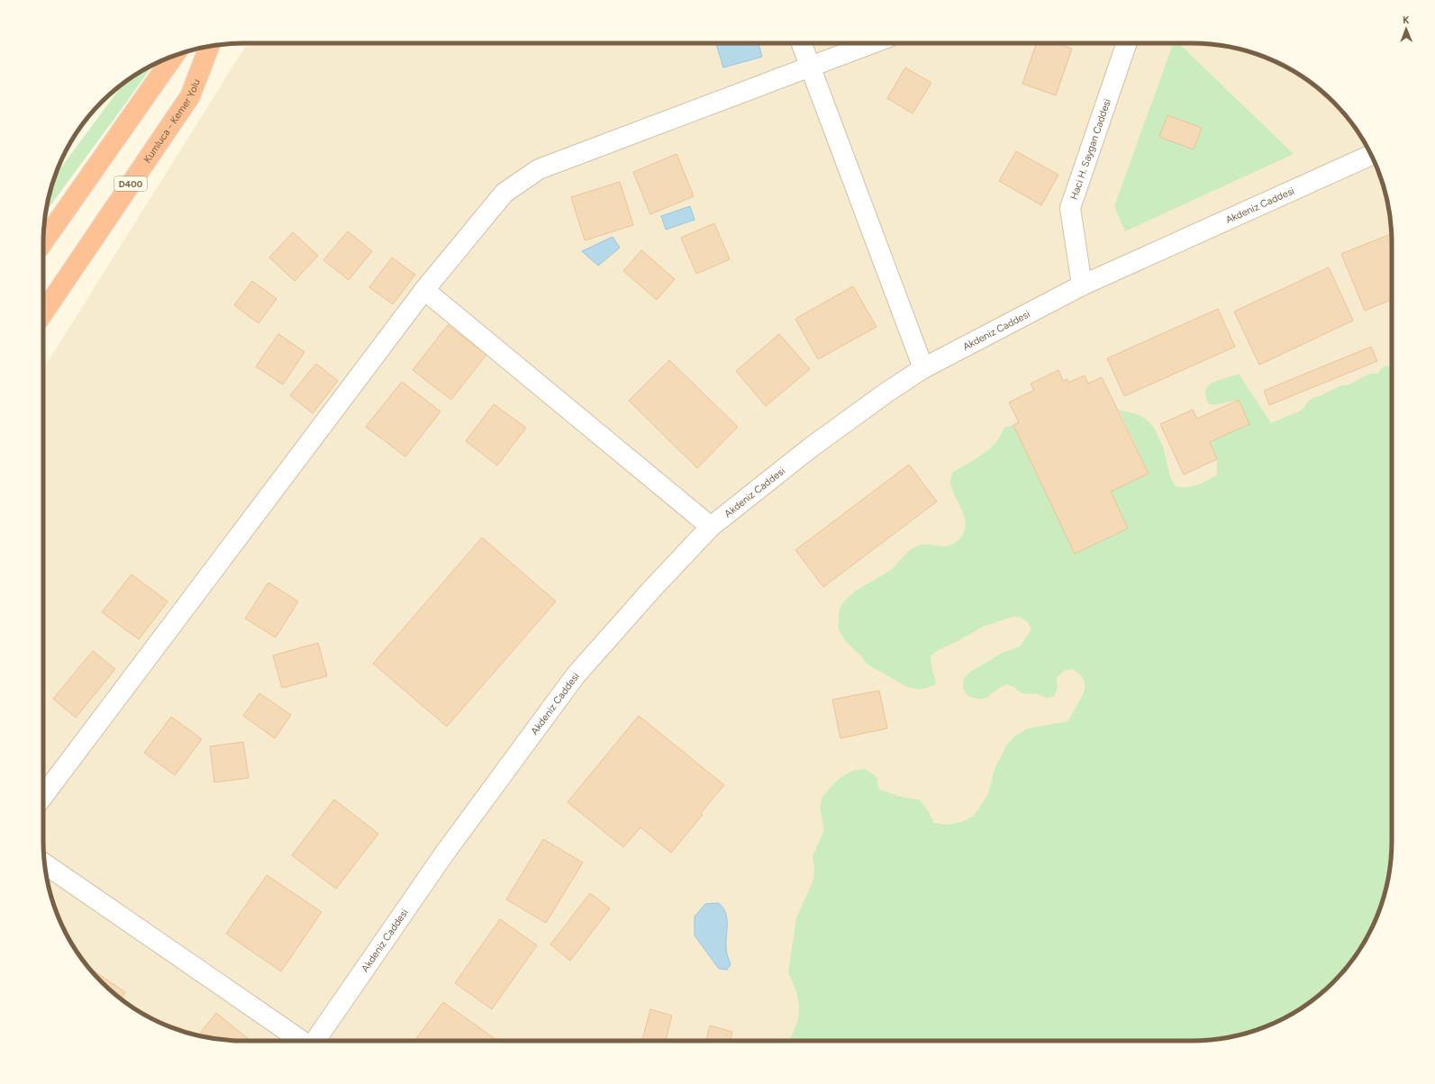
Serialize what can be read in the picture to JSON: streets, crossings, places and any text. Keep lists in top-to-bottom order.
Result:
{
  "streets": {
    "highway": ["Kumluca - Kemer Yolu", "D400"],
    "street": ["Haci H. Saygan Caddesi", "Akdeniz Caddesi"]
  },
  "crossings": [
    ["Haci H. Saygan Caddesi", "Akdeniz Caddesi"]
  ],
  "north": "top"
}
